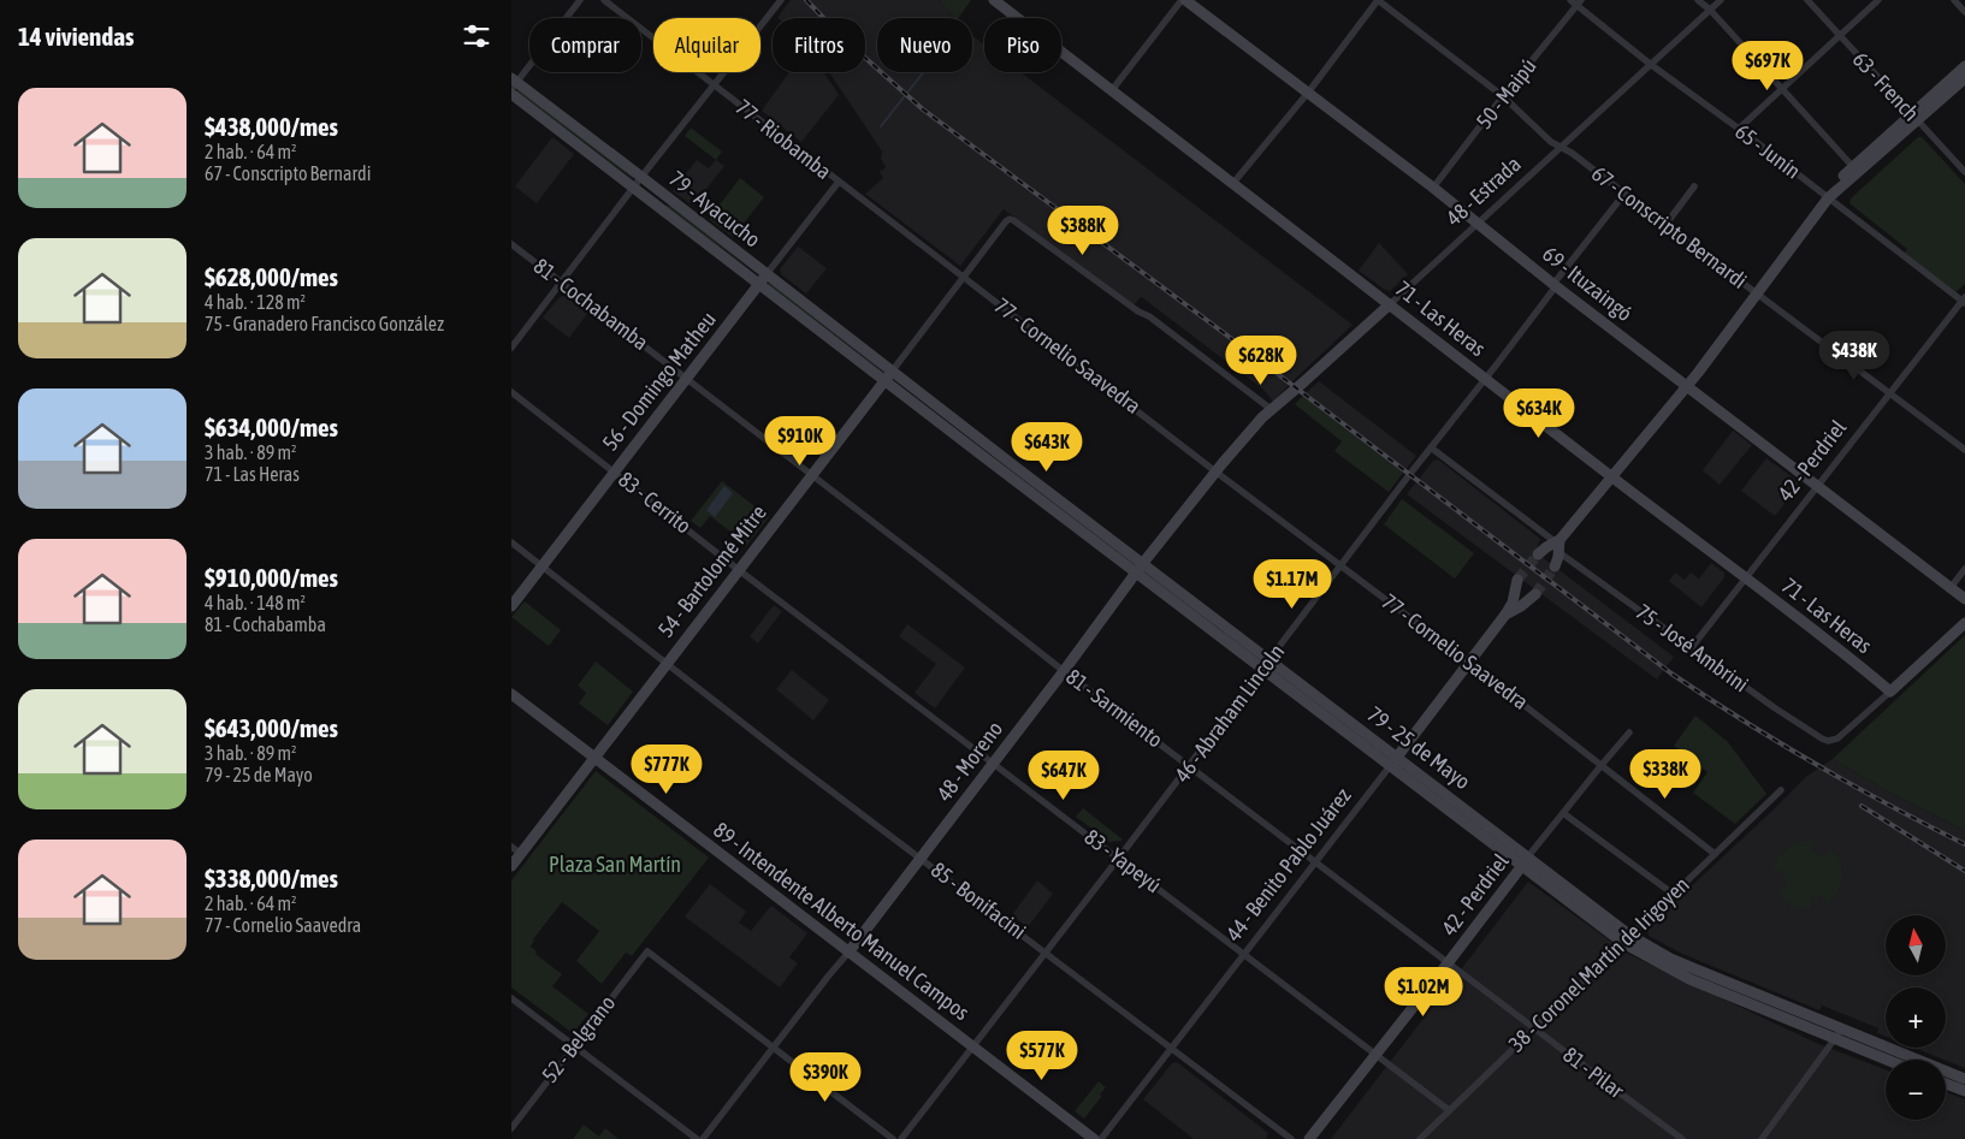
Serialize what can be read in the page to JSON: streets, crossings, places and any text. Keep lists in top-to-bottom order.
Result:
{
  "streets": {
    "street": [
      "63 - French",
      "50 - Maipú",
      "77 - Riobamba",
      "65 - Junín",
      "48 - Estrada",
      "79 - Ayacucho",
      "67 - Conscripto Bernardi",
      "69 - Ituzaingó",
      "81 - Cochabamba",
      "71 - Las Heras",
      "77 - Cornelio Saavedra",
      "56 - Domingo Matheu",
      "42 - Perdriel",
      "83 - Cerrito",
      "54 - Bartolomé Mitre",
      "75 - José Ambrini",
      "81 - Sarmiento",
      "46 - Abraham Lincoln",
      "79 - 25 de Mayo",
      "48 - Moreno",
      "83 - Yapeyú",
      "44 - Benito Pablo Juárez",
      "85 - Bonifacini",
      "89 - Intendente Alberto Manuel Campos",
      "38 - Coronel Martín de Irigoyen",
      "52 - Belgrano",
      "81 - Pilar"
    ]
  },
  "crossings": [
    ["50 - Maipú", "65 - Junín"],
    ["50 - Maipú", "67 - Conscripto Bernardi"],
    ["50 - Maipú", "69 - Ituzaingó"],
    ["77 - Riobamba", "77 - Cornelio Saavedra"],
    ["77 - Riobamba", "56 - Domingo Matheu"],
    ["77 - Riobamba", "54 - Bartolomé Mitre"],
    ["65 - Junín", "48 - Estrada"],
    ["65 - Junín", "42 - Perdriel"],
    ["48 - Estrada", "67 - Conscripto Bernardi"],
    ["48 - Estrada", "69 - Ituzaingó"],
    ["48 - Estrada", "71 - Las Heras"],
    ["48 - Estrada", "54 - Bartolomé Mitre"],
    ["48 - Estrada", "48 - Moreno"],
    ["79 - Ayacucho", "56 - Domingo Matheu"],
    ["79 - Ayacucho", "54 - Bartolomé Mitre"],
    ["79 - Ayacucho", "79 - 25 de Mayo"],
    ["67 - Conscripto Bernardi", "42 - Perdriel"],
    ["67 - Conscripto Bernardi", "46 - Abraham Lincoln"],
    ["69 - Ituzaingó", "42 - Perdriel"],
    ["69 - Ituzaingó", "46 - Abraham Lincoln"],
    ["81 - Cochabamba", "56 - Domingo Matheu"],
    ["81 - Cochabamba", "54 - Bartolomé Mitre"],
    ["81 - Cochabamba", "81 - Sarmiento"],
    ["71 - Las Heras", "42 - Perdriel"],
    ["71 - Las Heras", "75 - José Ambrini"],
    ["71 - Las Heras", "46 - Abraham Lincoln"],
    ["77 - Cornelio Saavedra", "42 - Perdriel"],
    ["77 - Cornelio Saavedra", "54 - Bartolomé Mitre"],
    ["77 - Cornelio Saavedra", "46 - Abraham Lincoln"],
    ["77 - Cornelio Saavedra", "48 - Moreno"],
    ["77 - Cornelio Saavedra", "44 - Benito Pablo Juárez"],
    ["77 - Cornelio Saavedra", "38 - Coronel Martín de Irigoyen"],
    ["56 - Domingo Matheu", "83 - Cerrito"],
    ["56 - Domingo Matheu", "85 - Bonifacini"],
    ["42 - Perdriel", "75 - José Ambrini"],
    ["42 - Perdriel", "81 - Sarmiento"],
    ["42 - Perdriel", "79 - 25 de Mayo"],
    ["42 - Perdriel", "83 - Yapeyú"],
    ["42 - Perdriel", "81 - Pilar"],
    ["83 - Cerrito", "54 - Bartolomé Mitre"],
    ["83 - Cerrito", "83 - Yapeyú"],
    ["54 - Bartolomé Mitre", "81 - Sarmiento"],
    ["54 - Bartolomé Mitre", "79 - 25 de Mayo"],
    ["54 - Bartolomé Mitre", "48 - Moreno"],
    ["54 - Bartolomé Mitre", "83 - Yapeyú"],
    ["54 - Bartolomé Mitre", "85 - Bonifacini"],
    ["54 - Bartolomé Mitre", "89 - Intendente Alberto Manuel Campos"],
    ["75 - José Ambrini", "46 - Abraham Lincoln"],
    ["81 - Sarmiento", "46 - Abraham Lincoln"],
    ["81 - Sarmiento", "48 - Moreno"],
    ["81 - Sarmiento", "44 - Benito Pablo Juárez"],
    ["81 - Sarmiento", "81 - Pilar"],
    ["46 - Abraham Lincoln", "79 - 25 de Mayo"],
    ["46 - Abraham Lincoln", "83 - Yapeyú"],
    ["46 - Abraham Lincoln", "85 - Bonifacini"],
    ["46 - Abraham Lincoln", "89 - Intendente Alberto Manuel Campos"],
    ["79 - 25 de Mayo", "48 - Moreno"],
    ["79 - 25 de Mayo", "44 - Benito Pablo Juárez"],
    ["79 - 25 de Mayo", "38 - Coronel Martín de Irigoyen"],
    ["48 - Moreno", "83 - Yapeyú"],
    ["48 - Moreno", "85 - Bonifacini"],
    ["48 - Moreno", "89 - Intendente Alberto Manuel Campos"],
    ["48 - Moreno", "52 - Belgrano"],
    ["83 - Yapeyú", "44 - Benito Pablo Juárez"],
    ["83 - Yapeyú", "38 - Coronel Martín de Irigoyen"],
    ["44 - Benito Pablo Juárez", "85 - Bonifacini"],
    ["38 - Coronel Martín de Irigoyen", "81 - Pilar"]
  ],
  "parks": ["Plaza San Martín"],
  "north": "top",
  "page": {
    "heading": "14 viviendas",
    "chip": [
      "Comprar",
      "Alquilar",
      "Filtros",
      "Nuevo",
      "Piso"
    ],
    "price": [
      "$697K",
      "$388K",
      "$438K",
      "$628K",
      "$634K",
      "$910K",
      "$643K",
      "$1.17M",
      "$777K",
      "$338K",
      "$647K",
      "$1.02M",
      "$577K",
      "$390K"
    ],
    "list": [
      {
        "name": "$438,000/mes",
        "note": "2 hab. · 64 m² · 67 - Conscripto Bernardi"
      },
      {
        "name": "$628,000/mes",
        "note": "4 hab. · 128 m² · 75 - Granadero Francisco González"
      },
      {
        "name": "$634,000/mes",
        "note": "3 hab. · 89 m² · 71 - Las Heras"
      },
      {
        "name": "$910,000/mes",
        "note": "4 hab. · 148 m² · 81 - Cochabamba"
      },
      {
        "name": "$643,000/mes",
        "note": "3 hab. · 89 m² · 79 - 25 de Mayo"
      },
      {
        "name": "$338,000/mes",
        "note": "2 hab. · 64 m² · 77 - Cornelio Saavedra"
      }
    ],
    "map_buttons": ["+", "−"]
  }
}
